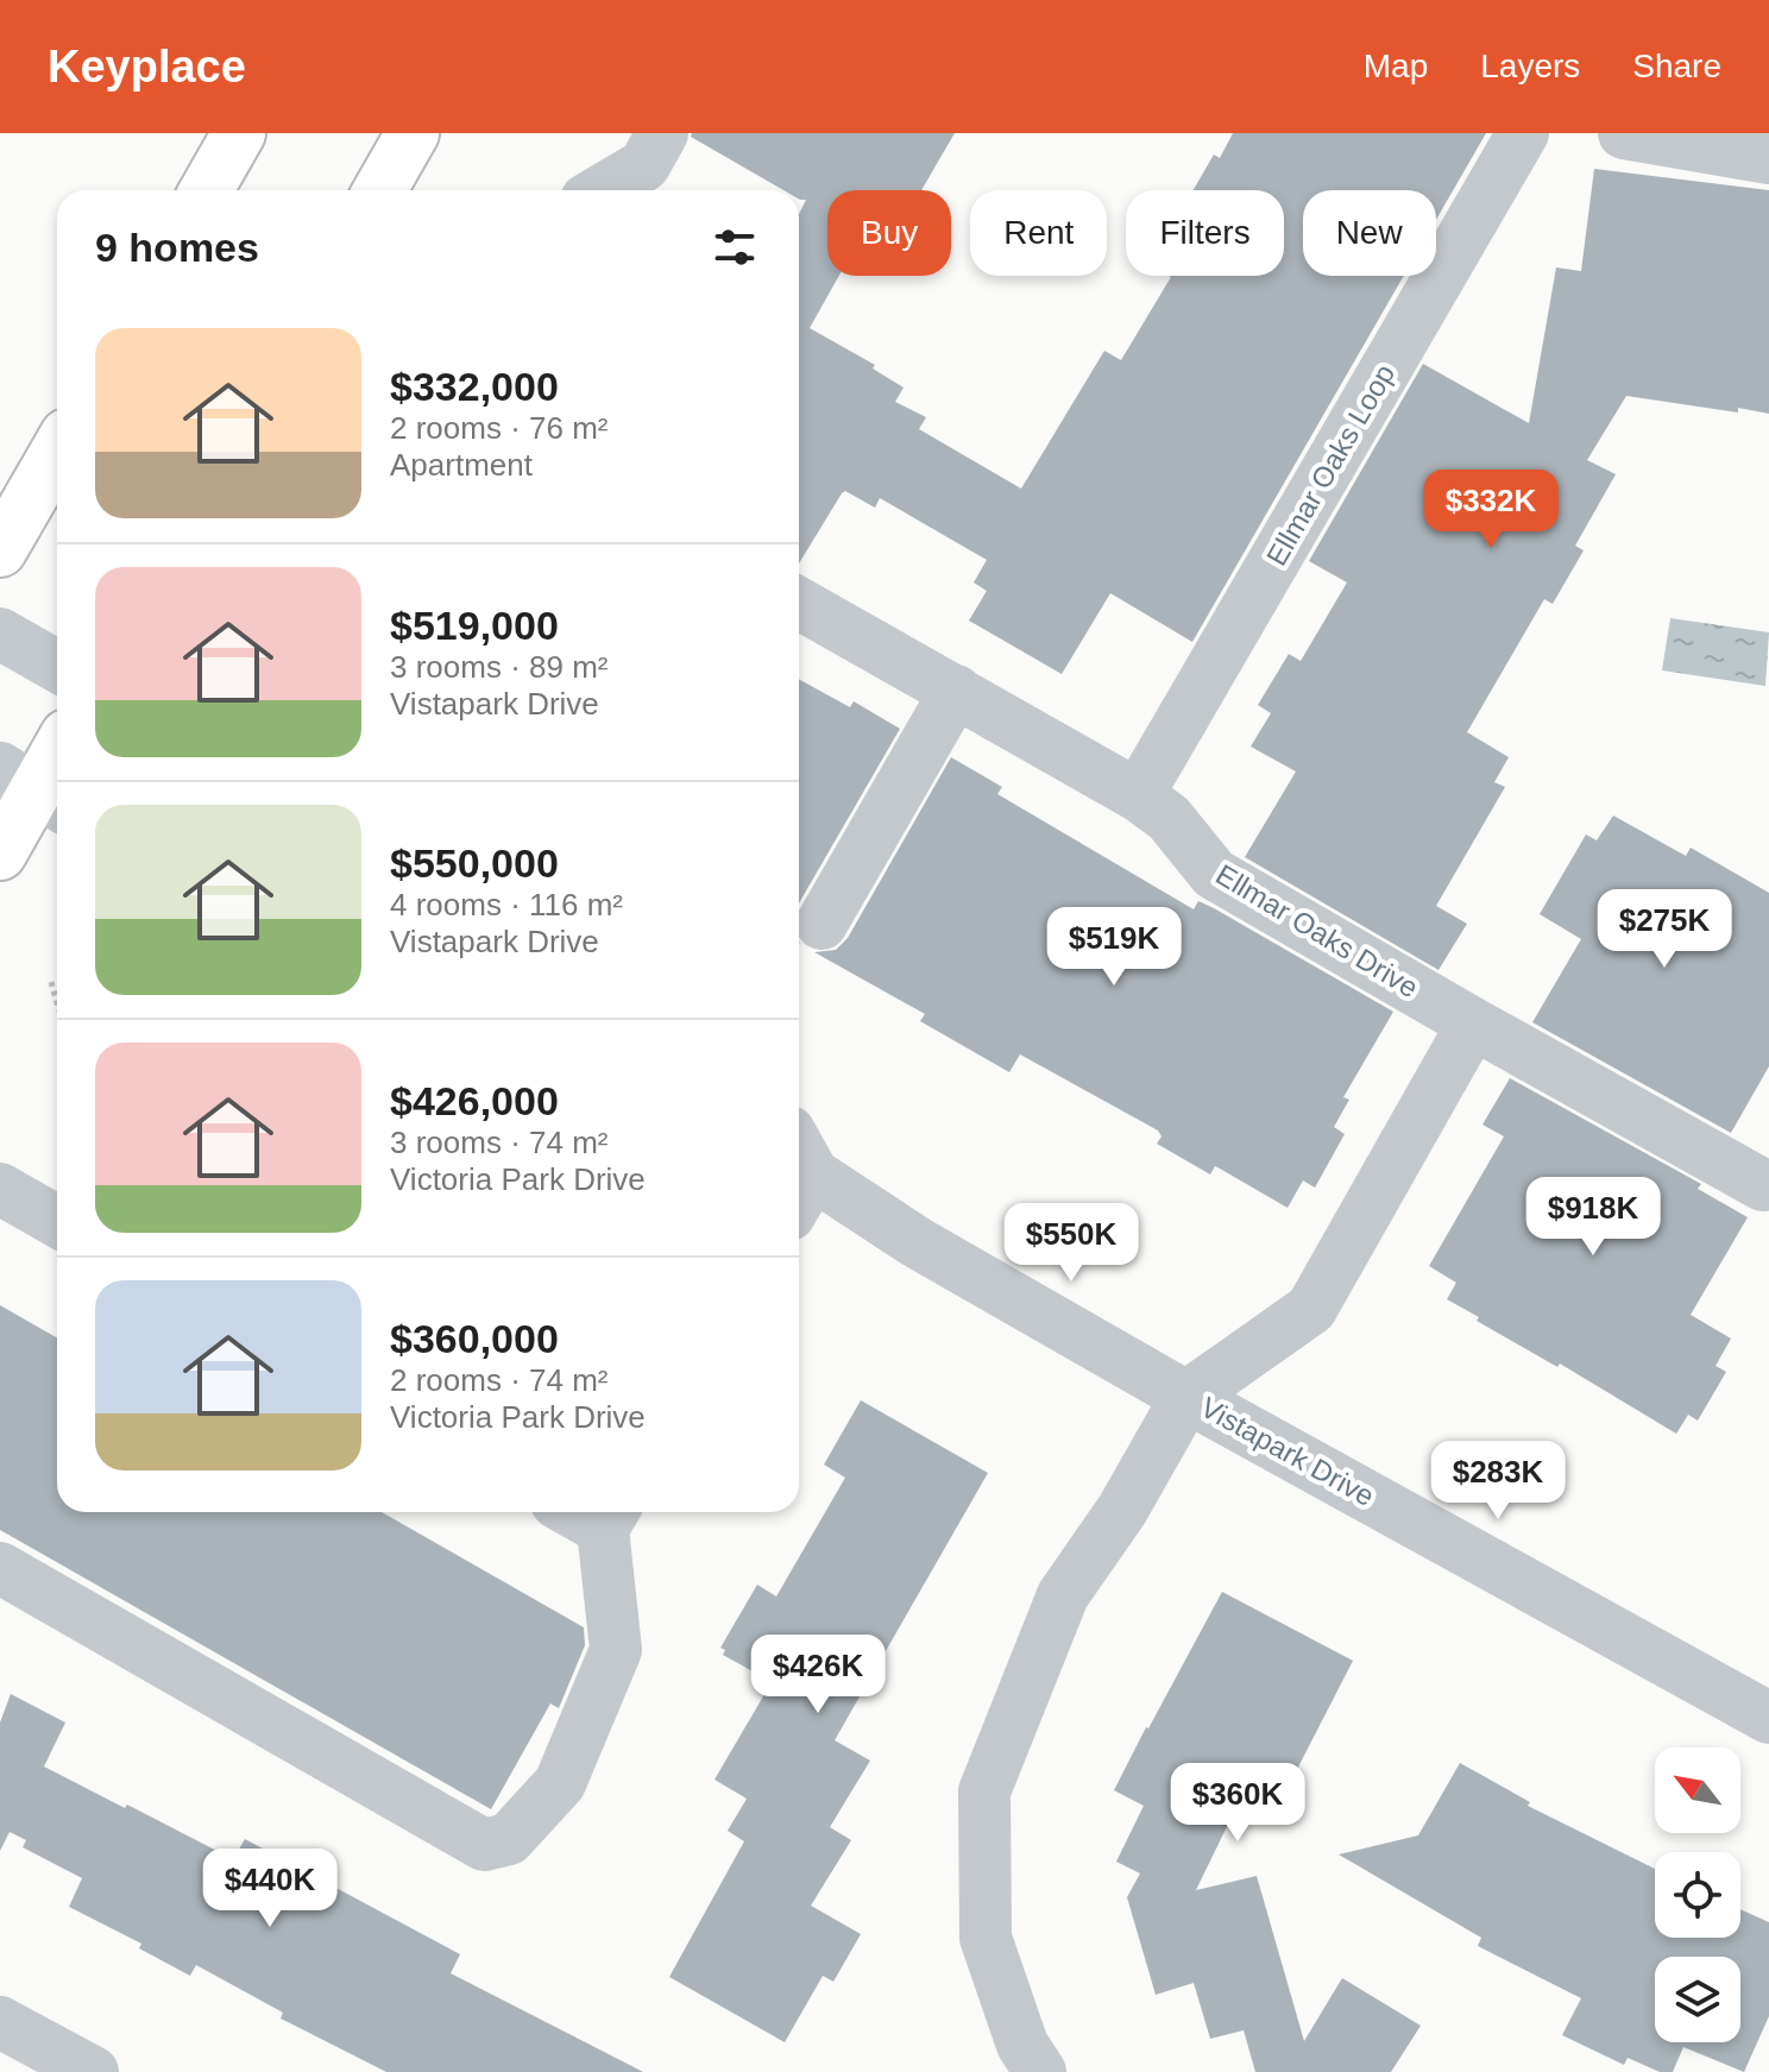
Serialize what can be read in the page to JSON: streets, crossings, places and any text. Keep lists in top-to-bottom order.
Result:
{
  "streets": {
    "street": ["Ellmar Oaks Loop", "Ellmar Oaks Drive", "Vistapark Drive"]
  },
  "crossings": [
    ["Ellmar Oaks Loop", "Ellmar Oaks Drive"]
  ],
  "north": "top left",
  "page": {
    "header": "Keyplace",
    "nav": ["Map", "Layers", "Share"],
    "chip": [
      "Buy",
      "Rent",
      "Filters",
      "New"
    ],
    "heading": "9 homes",
    "list": [
      {
        "name": "$332,000",
        "note": "2 rooms · 76 m² · Apartment"
      },
      {
        "name": "$519,000",
        "note": "3 rooms · 89 m² · Vistapark Drive"
      },
      {
        "name": "$550,000",
        "note": "4 rooms · 116 m² · Vistapark Drive"
      },
      {
        "name": "$426,000",
        "note": "3 rooms · 74 m² · Victoria Park Drive"
      },
      {
        "name": "$360,000",
        "note": "2 rooms · 74 m² · Victoria Park Drive"
      }
    ],
    "price": [
      "$332K",
      "$275K",
      "$519K",
      "$918K",
      "$550K",
      "$283K",
      "$426K",
      "$360K",
      "$440K"
    ]
  }
}
